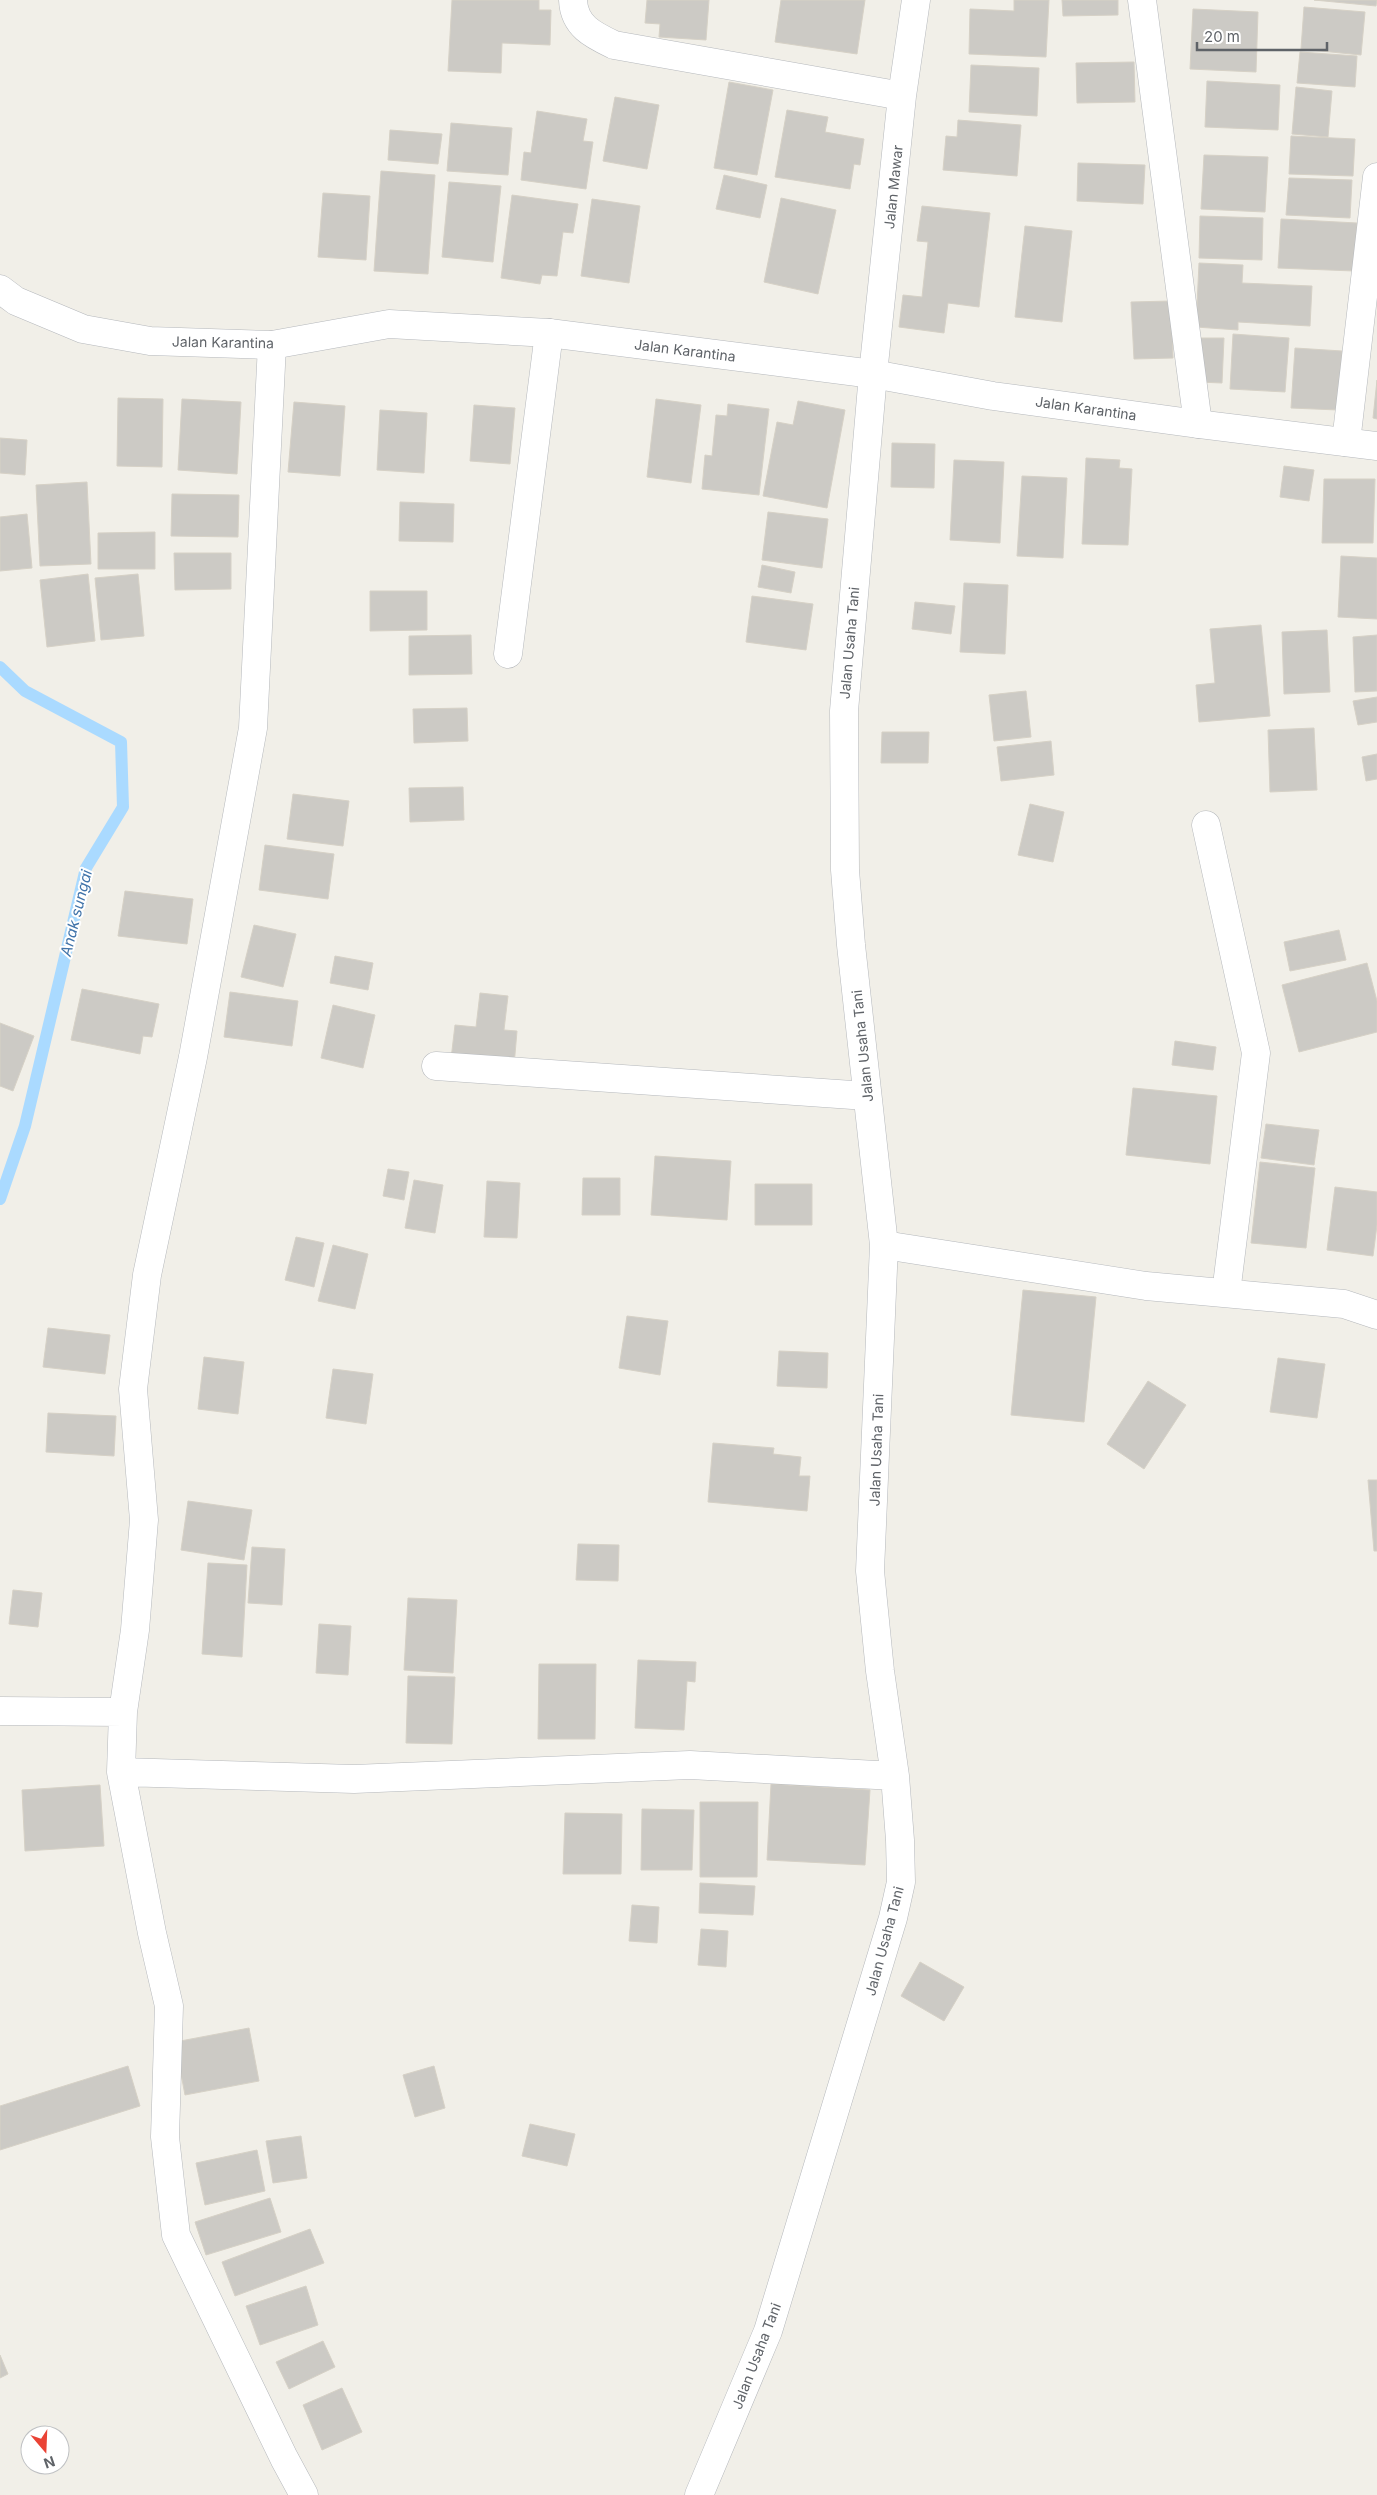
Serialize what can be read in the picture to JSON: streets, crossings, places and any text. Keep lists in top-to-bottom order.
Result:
{
  "streets": {
    "street": ["Jalan Mawar", "Jalan Karantina", "Jalan Usaha Tani"]
  },
  "crossings": [
    ["Jalan Mawar", "Jalan Karantina"],
    ["Jalan Mawar", "Jalan Usaha Tani"],
    ["Jalan Karantina", "Jalan Usaha Tani"]
  ],
  "water": ["Anak sungai"],
  "scale_bar": "20 m",
  "north": "bottom"
}
